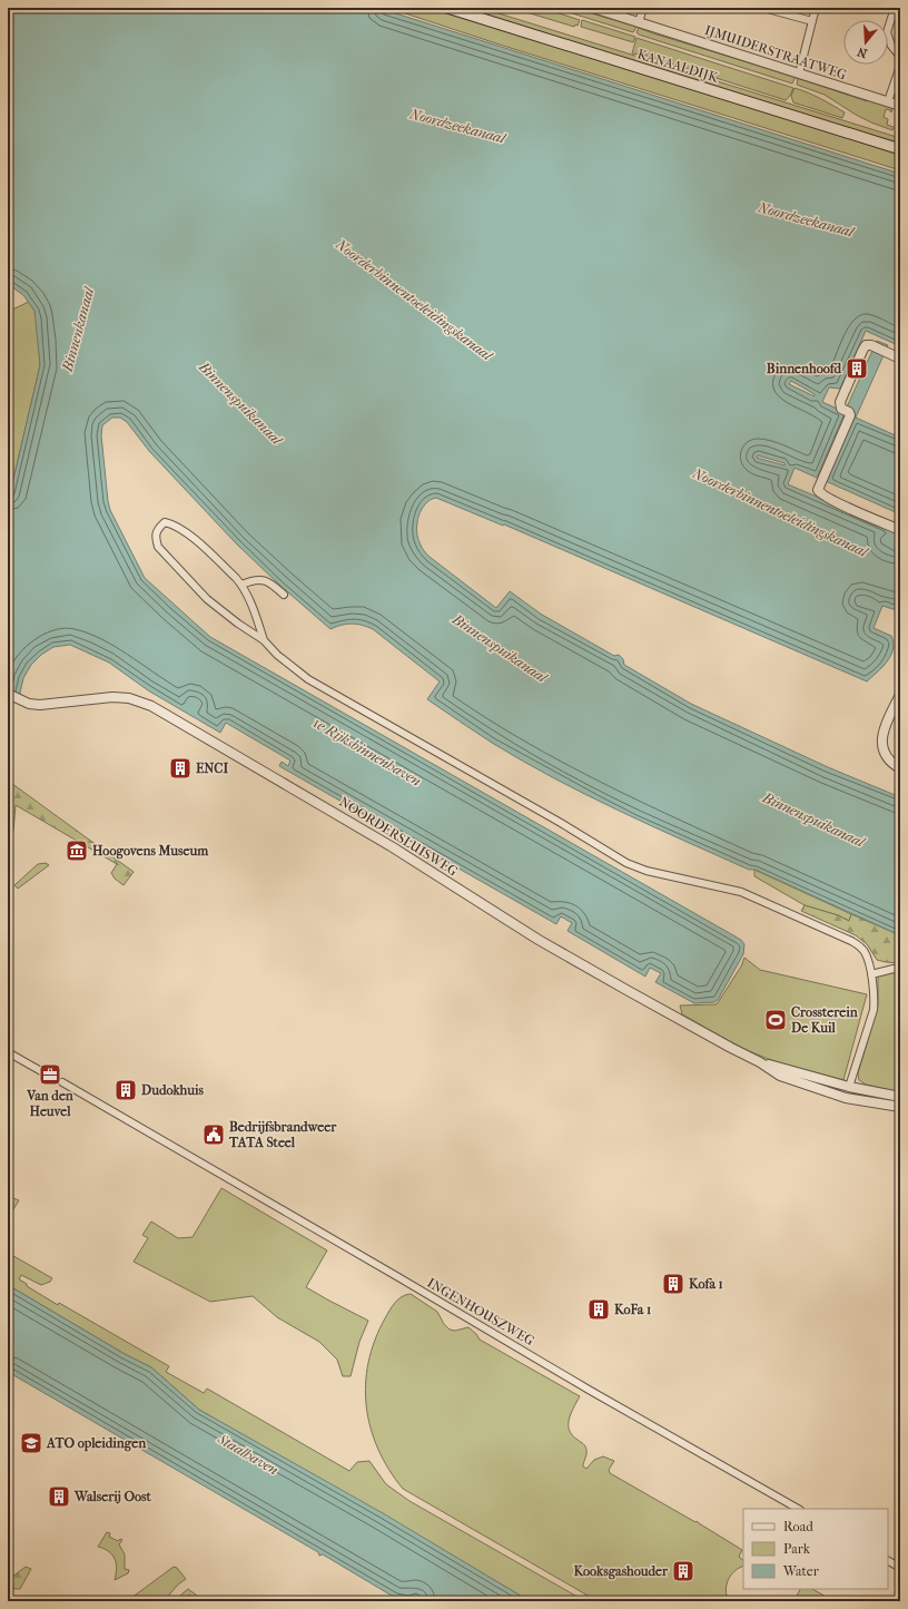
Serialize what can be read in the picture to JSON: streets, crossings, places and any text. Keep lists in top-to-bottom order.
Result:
{
  "streets": {
    "main road": ["KANAALDIJK"],
    "street": ["IJMUIDERSTRAATWEG", "NOORDERSLUISWEG", "INGENHOUSZWEG"]
  },
  "water": [
    "Noordzeekanaal",
    "Noorderbinnentoeleidingskanaal",
    "Binnenkanaal",
    "Binnenspuikanaal",
    "1e Rijksbinnenhaven",
    "Staalhaven"
  ],
  "places": {
    "building": [
      "Binnenhoofd",
      "ENCI",
      "Dudokhuis",
      "Kofa 1",
      "KoFa 1",
      "Walserij Oost",
      "Kooksgashouder"
    ],
    "museum": ["Hoogovens Museum"],
    "sports": ["Crossterein De Kuil"],
    "office": ["Van den Heuvel"],
    "public building": ["Bedrijfsbrandweer TATA Steel"],
    "school or university": ["ATO opleidingen"]
  },
  "legend": ["Road", "Park", "Water"],
  "north": "bottom"
}
